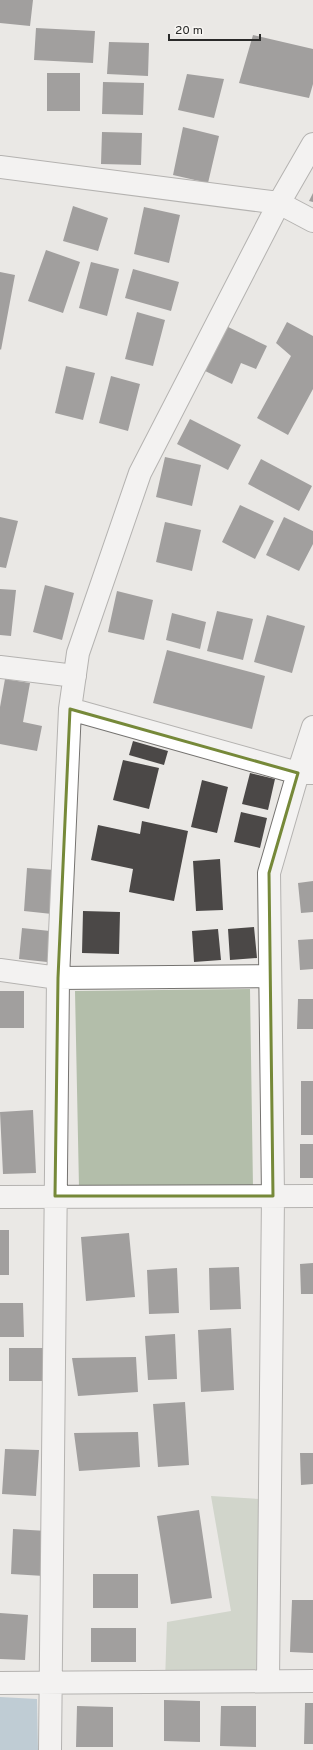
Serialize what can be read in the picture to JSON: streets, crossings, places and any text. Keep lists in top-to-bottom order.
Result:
{
  "scale_bar": "20 m"
}
